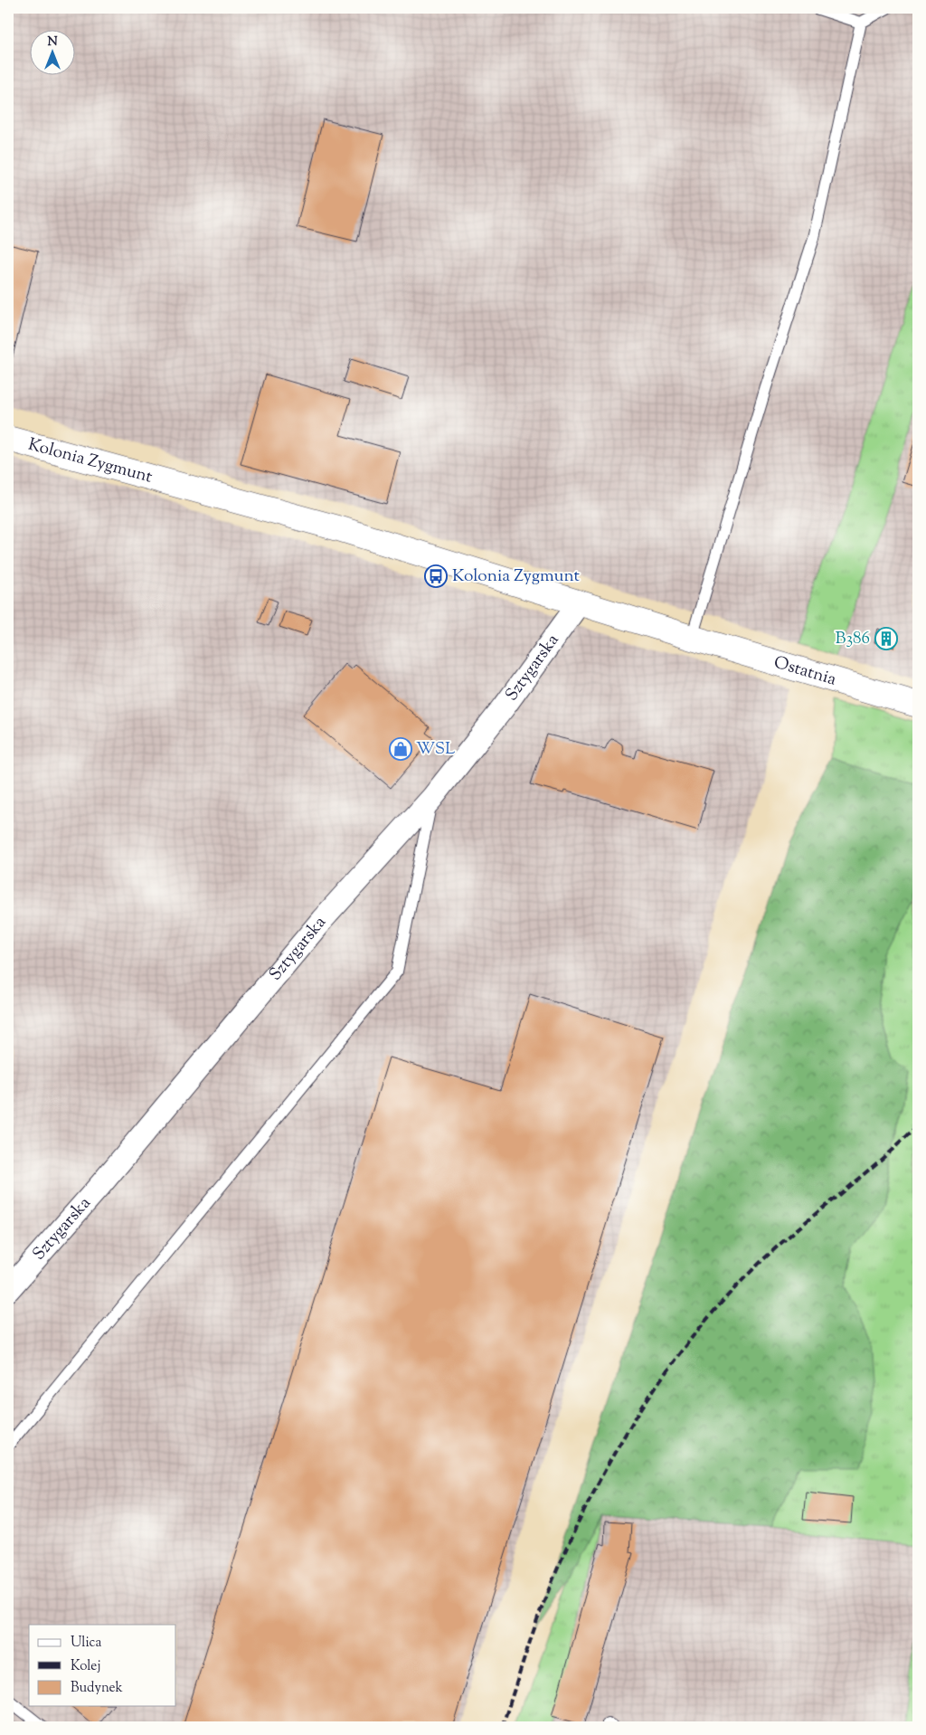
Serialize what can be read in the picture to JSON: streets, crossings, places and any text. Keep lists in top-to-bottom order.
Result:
{
  "streets": {
    "street": ["Kolonia Zygmunt", "Sztygarska", "Ostatnia"]
  },
  "crossings": [
    ["Kolonia Zygmunt", "Sztygarska"],
    ["Kolonia Zygmunt", "Ostatnia"]
  ],
  "places": {
    "bus stop": ["Kolonia Zygmunt"],
    "building": ["B386"],
    "shop": ["WSL"]
  },
  "legend": ["Ulica", "Kolej", "Budynek"],
  "north": "top"
}
